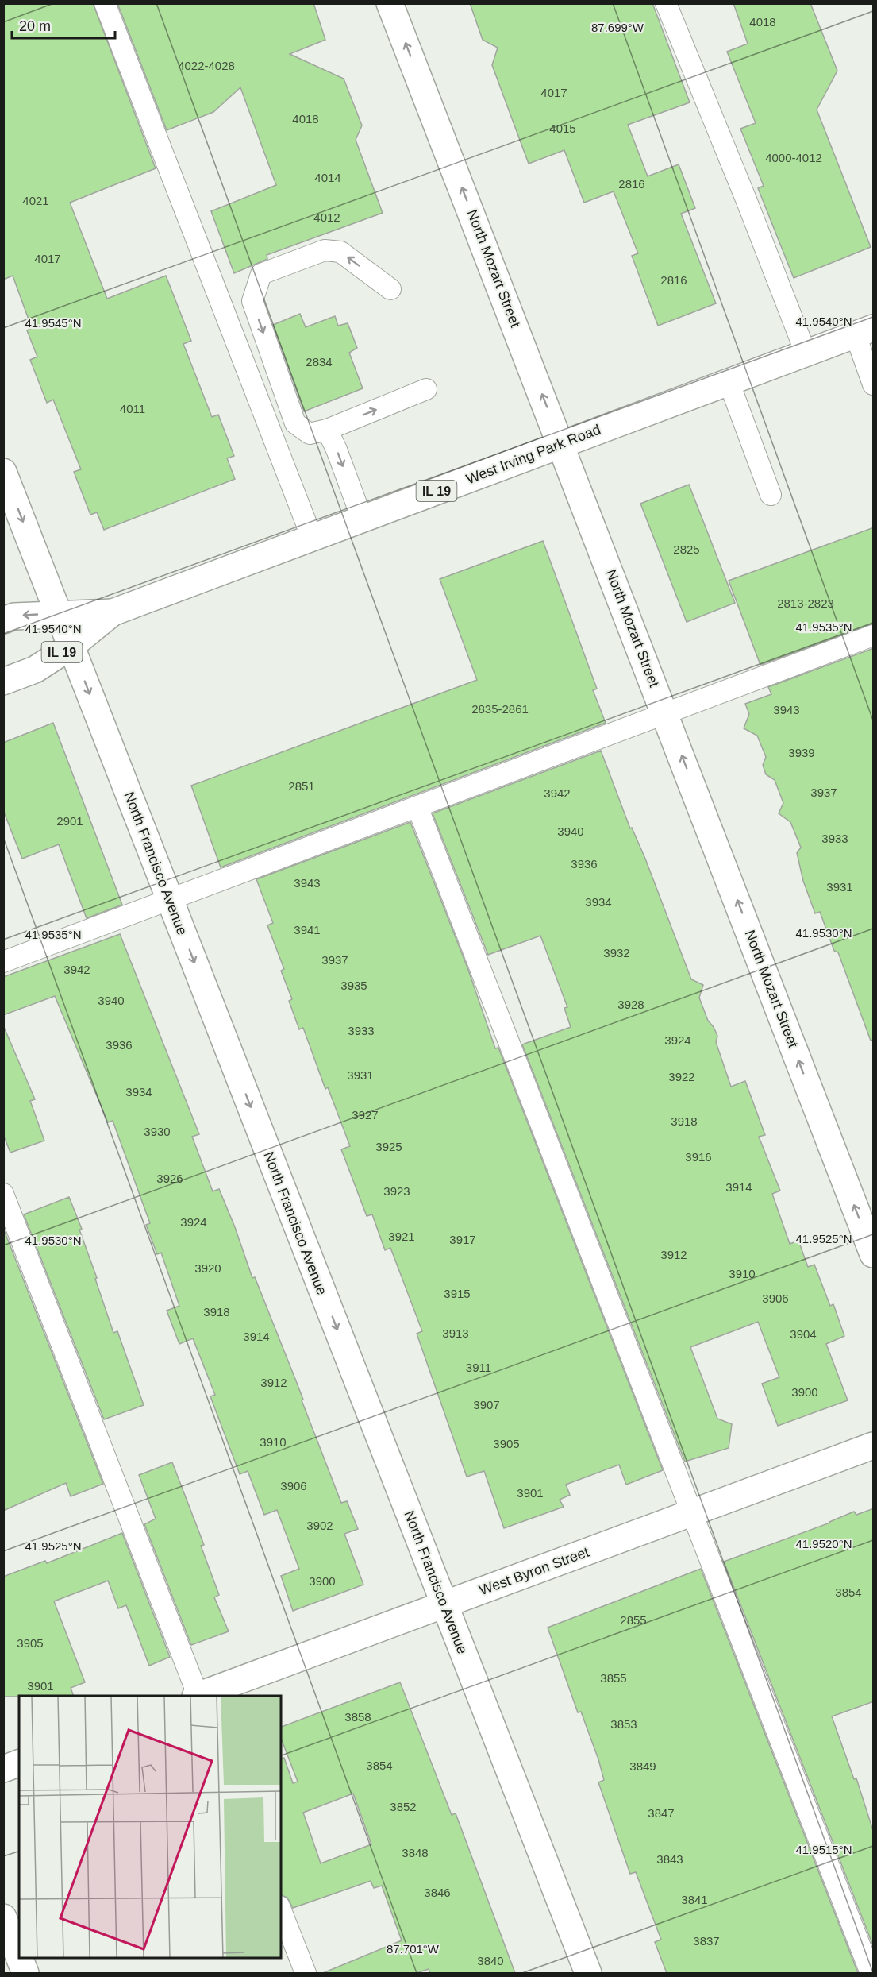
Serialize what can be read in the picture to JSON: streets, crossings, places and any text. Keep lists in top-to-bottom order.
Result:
{
  "streets": {
    "street": [
      "North Mozart Street",
      "West Irving Park Road",
      "IL 19",
      "North Francisco Avenue",
      "West Byron Street"
    ]
  },
  "crossings": [
    ["North Mozart Street", "West Irving Park Road"],
    ["West Irving Park Road", "North Francisco Avenue"],
    ["North Francisco Avenue", "West Byron Street"]
  ],
  "one_way": ["North Mozart Street", "North Francisco Avenue"],
  "house_numbers": [
    "4018",
    "4022-4028",
    "4017",
    "4018",
    "4015",
    "4000-4012",
    "4014",
    "2816",
    "4021",
    "4012",
    "4017",
    "2816",
    "2834",
    "4011",
    "2825",
    "2813-2823",
    "2835-2861",
    "3943",
    "3939",
    "2851",
    "3937",
    "3942",
    "2901",
    "3940",
    "3933",
    "3936",
    "3943",
    "3931",
    "3934",
    "3941",
    "3932",
    "3937",
    "3942",
    "3935",
    "3940",
    "3928",
    "3933",
    "3924",
    "3936",
    "3931",
    "3922",
    "3934",
    "3927",
    "3918",
    "3930",
    "3925",
    "3916",
    "3926",
    "3914",
    "3923",
    "3924",
    "3921",
    "3917",
    "3912",
    "3920",
    "3910",
    "3915",
    "3906",
    "3918",
    "3913",
    "3904",
    "3914",
    "3911",
    "3912",
    "3900",
    "3907",
    "3910",
    "3905",
    "3906",
    "3901",
    "3902",
    "3900",
    "3854",
    "2855",
    "3905",
    "3855",
    "3901",
    "3858",
    "3853",
    "3854",
    "3849",
    "3852",
    "3847",
    "3848",
    "3843",
    "3846",
    "3841",
    "3837",
    "3840"
  ],
  "scale_bar": "20 m",
  "coordinates": [
    "87.699°W",
    "41.9540°N",
    "41.9545°N",
    "41.9535°N",
    "41.9530°N",
    "41.9525°N",
    "41.9520°N",
    "41.9515°N",
    "87.701°W"
  ]
}
